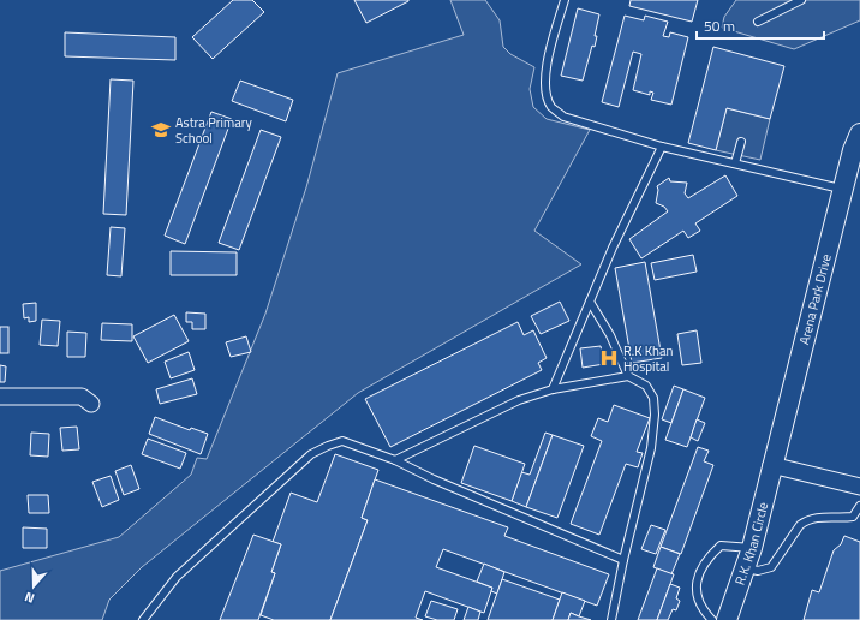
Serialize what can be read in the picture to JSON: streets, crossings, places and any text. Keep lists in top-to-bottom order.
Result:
{
  "streets": {
    "street": ["Arena Park Drive", "R.K. Khan Circle"]
  },
  "crossings": [
    ["Arena Park Drive", "R.K. Khan Circle"]
  ],
  "places": {
    "school or university": ["Astra Primary School"],
    "hospital": ["R.K Khan Hospital"]
  },
  "scale_bar": "50 m",
  "north": "bottom"
}
